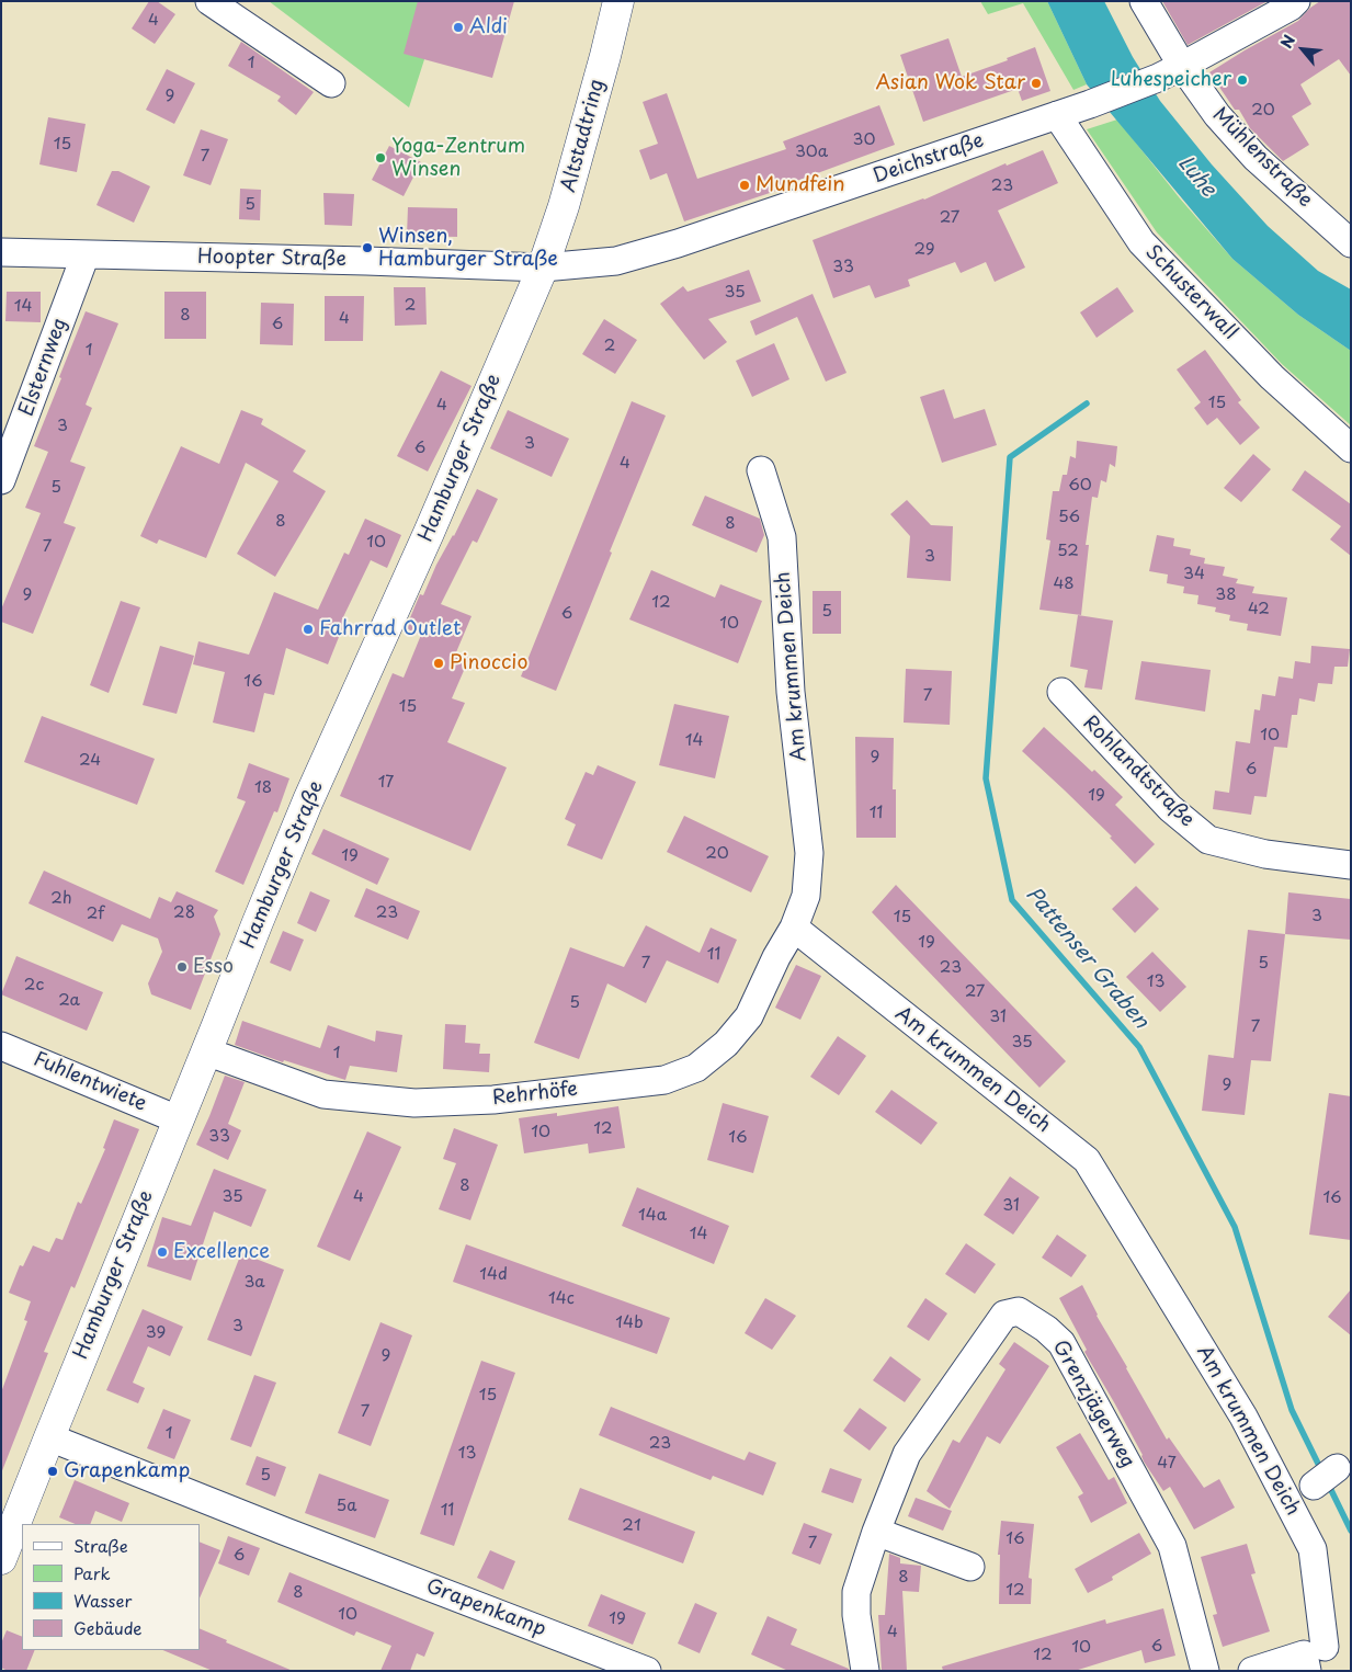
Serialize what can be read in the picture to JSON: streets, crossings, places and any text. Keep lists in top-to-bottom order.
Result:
{
  "streets": {
    "main road": ["Altstadtring", "Hamburger Straße"],
    "street": [
      "Mühlenstraße",
      "Deichstraße",
      "Hoopter Straße",
      "Schusterwall",
      "Elsternweg",
      "Am krummen Deich",
      "Rohlandtstraße",
      "Fuhlentwiete",
      "Rehrhöfe",
      "Grenzjägerweg",
      "Grapenkamp"
    ]
  },
  "crossings": [
    ["Altstadtring", "Deichstraße"],
    ["Altstadtring", "Hoopter Straße"],
    ["Altstadtring", "Hamburger Straße"],
    ["Mühlenstraße", "Deichstraße"],
    ["Deichstraße", "Hoopter Straße"],
    ["Deichstraße", "Schusterwall"],
    ["Deichstraße", "Hamburger Straße"],
    ["Hoopter Straße", "Elsternweg"],
    ["Hoopter Straße", "Hamburger Straße"],
    ["Hamburger Straße", "Fuhlentwiete"],
    ["Hamburger Straße", "Rehrhöfe"],
    ["Hamburger Straße", "Grapenkamp"],
    ["Am krummen Deich", "Rehrhöfe"]
  ],
  "water": ["Luhe", "Pattenser Graben"],
  "places": [
    "Aldi",
    "Luhespeicher",
    "Asian Wok Star",
    "Yoga-Zentrum Winsen",
    "Mundfein",
    "Winsen, Hamburger Straße",
    "Fahrrad Outlet",
    "Pinoccio",
    "Esso",
    "Excellence",
    "Grapenkamp"
  ],
  "house_numbers": [
    "4",
    "1",
    "9",
    "20",
    "30",
    "15",
    "30a",
    "7",
    "23",
    "5",
    "27",
    "29",
    "33",
    "35",
    "2",
    "14",
    "8",
    "4",
    "6",
    "2",
    "1",
    "15",
    "4",
    "3",
    "3",
    "6",
    "4",
    "60",
    "5",
    "56",
    "8",
    "8",
    "10",
    "7",
    "52",
    "3",
    "34",
    "48",
    "9",
    "38",
    "12",
    "42",
    "5",
    "6",
    "10",
    "16",
    "7",
    "15",
    "10",
    "14",
    "9",
    "24",
    "6",
    "17",
    "18",
    "19",
    "11",
    "20",
    "19",
    "2h",
    "28",
    "23",
    "2f",
    "3",
    "15",
    "19",
    "11",
    "7",
    "5",
    "23",
    "13",
    "2c",
    "27",
    "2a",
    "5",
    "31",
    "7",
    "35",
    "1",
    "9",
    "12",
    "10",
    "33",
    "16",
    "8",
    "35",
    "4",
    "16",
    "31",
    "14a",
    "14",
    "14d",
    "3a",
    "14c",
    "14b",
    "3",
    "39",
    "9",
    "15",
    "7",
    "1",
    "23",
    "13",
    "47",
    "5",
    "5a",
    "11",
    "21",
    "16",
    "7",
    "6",
    "8",
    "12",
    "8",
    "10",
    "19",
    "4",
    "6",
    "10",
    "12"
  ],
  "legend": [
    "Straße",
    "Park",
    "Wasser",
    "Gebäude"
  ],
  "north": "top left"
}
